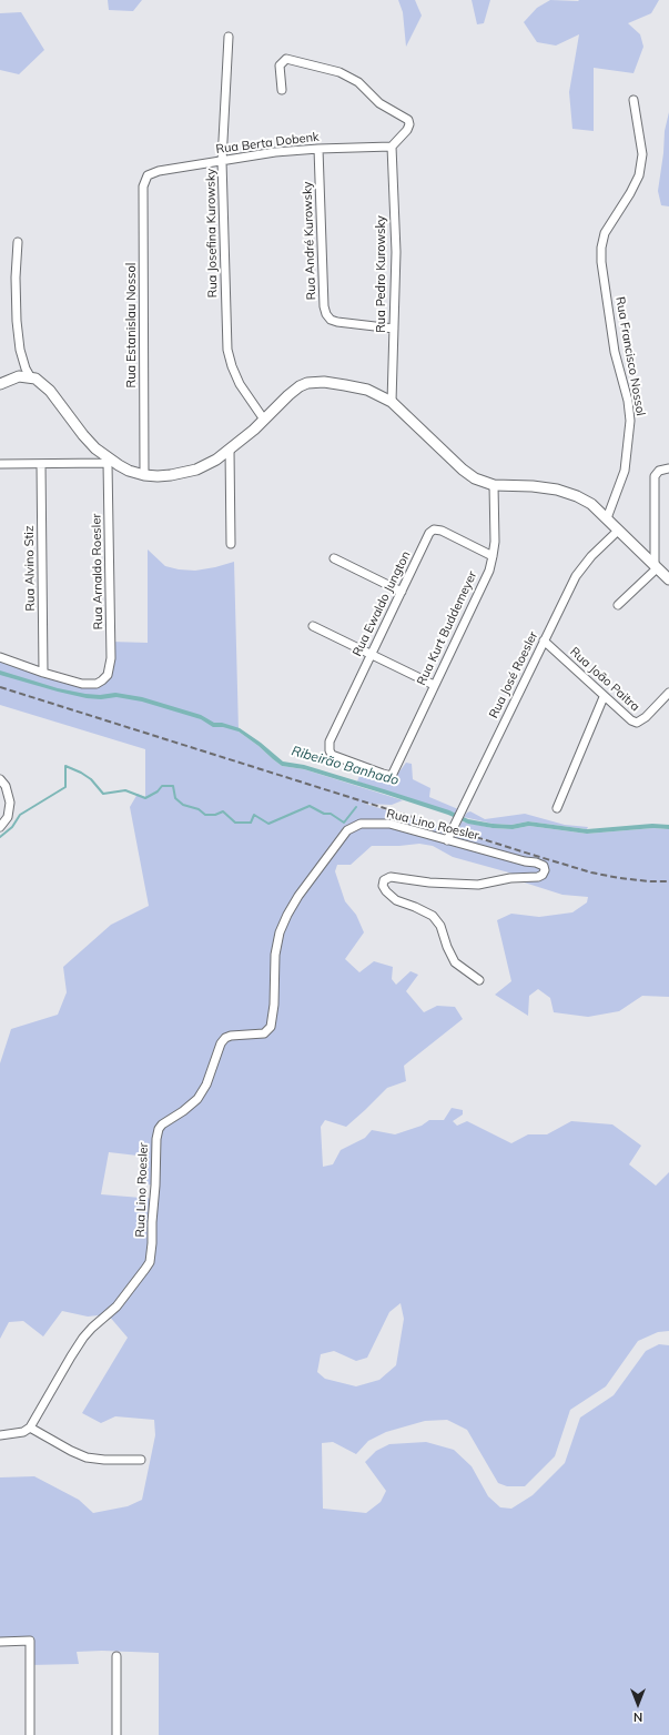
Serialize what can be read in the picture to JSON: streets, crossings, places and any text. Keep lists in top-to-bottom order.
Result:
{
  "streets": {
    "street": [
      "Rua Berta Dobenk",
      "Rua Josefina Kurowsky",
      "Rua André Kurowsky",
      "Rua Pedro Kurowsky",
      "Rua Estanislau Nossol",
      "Rua Francisco Nossol",
      "Rua Alvino Stiz",
      "Rua Arnaldo Roesler",
      "Rua Ewaldo Jungton",
      "Rua Kurt Buddemeyer",
      "Rua José Roesler",
      "Rua João Paitra",
      "Rua Lino Roesler"
    ]
  },
  "crossings": [
    ["Rua Berta Dobenk", "Rua Josefina Kurowsky"],
    ["Rua Berta Dobenk", "Rua André Kurowsky"],
    ["Rua Berta Dobenk", "Rua Pedro Kurowsky"],
    ["Rua Berta Dobenk", "Rua Estanislau Nossol"],
    ["Rua André Kurowsky", "Rua Pedro Kurowsky"],
    ["Rua Alvino Stiz", "Rua Arnaldo Roesler"],
    ["Rua Ewaldo Jungton", "Rua Kurt Buddemeyer"],
    ["Rua José Roesler", "Rua João Paitra"],
    ["Rua José Roesler", "Rua Lino Roesler"]
  ],
  "water": ["Ribeirão Banhado"],
  "north": "bottom"
}
